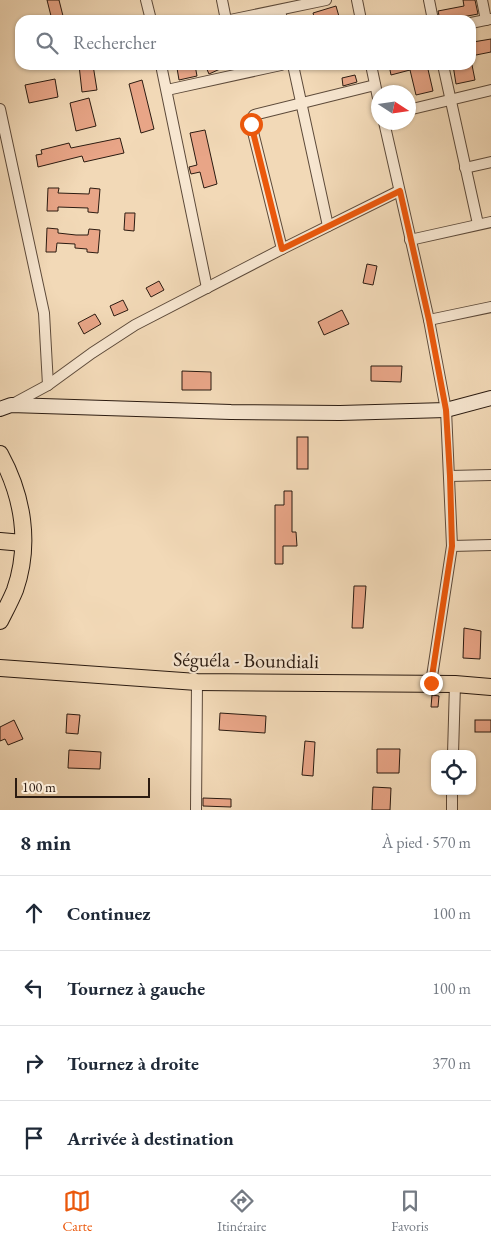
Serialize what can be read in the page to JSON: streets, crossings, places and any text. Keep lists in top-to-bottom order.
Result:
{
  "streets": {
    "main road": ["Séguéla - Boundiali"]
  },
  "scale_bar": "100 m",
  "north": "right",
  "page": {
    "search": "Rechercher",
    "scale": "100 m",
    "heading": ["8 min", "À pied · 570 m"],
    "list": [
      ["Continuez", "100 m"],
      ["Tournez à gauche", "100 m"],
      ["Tournez à droite", "370 m"],
      "Arrivée à destination"
    ],
    "nav": ["Carte", "Itinéraire", "Favoris"]
  }
}
